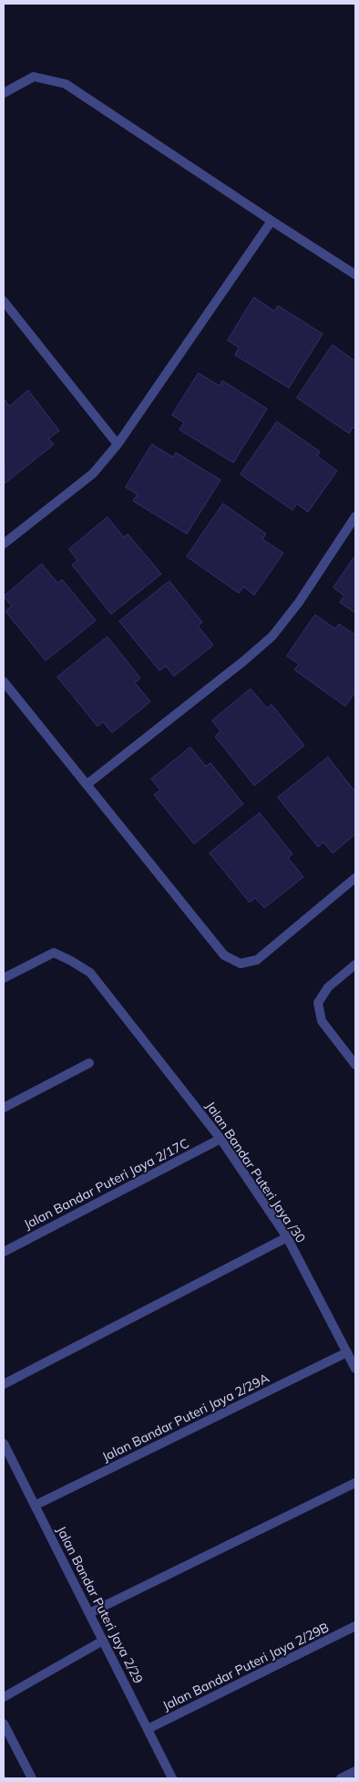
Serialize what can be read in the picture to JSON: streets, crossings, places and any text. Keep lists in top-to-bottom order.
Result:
{
  "streets": {
    "street": [
      "Jalan Bandar Puteri Jaya /30",
      "Jalan Bandar Puteri Jaya 2/17C",
      "Jalan Bandar Puteri Jaya 2/29A",
      "Jalan Bandar Puteri Jaya 2/29",
      "Jalan Bandar Puteri Jaya 2/29B"
    ]
  },
  "crossings": [
    ["Jalan Bandar Puteri Jaya /30", "Jalan Bandar Puteri Jaya 2/17C"],
    ["Jalan Bandar Puteri Jaya /30", "Jalan Bandar Puteri Jaya 2/29A"],
    ["Jalan Bandar Puteri Jaya 2/29A", "Jalan Bandar Puteri Jaya 2/29"],
    ["Jalan Bandar Puteri Jaya 2/29", "Jalan Bandar Puteri Jaya 2/29B"]
  ]
}
